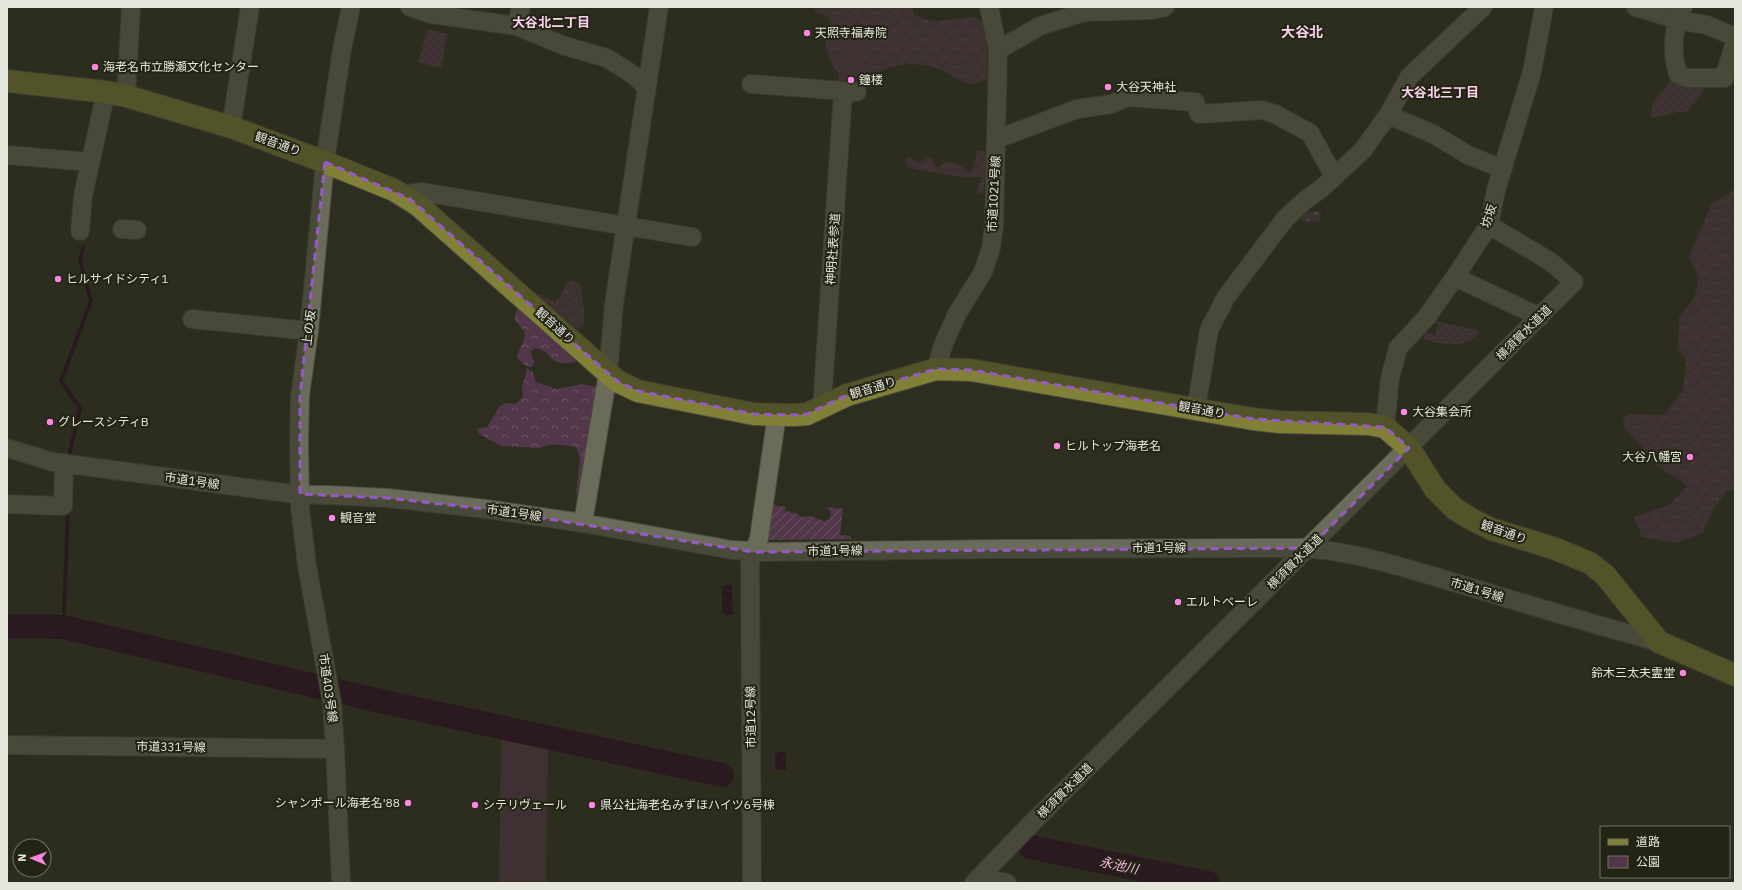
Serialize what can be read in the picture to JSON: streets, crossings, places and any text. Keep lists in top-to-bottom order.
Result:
{
  "streets": {
    "main road": ["観音通り"],
    "street": [
      "市道1021号線",
      "坊坂",
      "神明社表参道",
      "上の坂",
      "横須賀水道道",
      "市道1号線",
      "市道403号線",
      "市道12号線",
      "市道331号線"
    ]
  },
  "crossings": [
    ["観音通り", "市道1021号線"],
    ["観音通り", "坊坂"],
    ["観音通り", "神明社表参道"],
    ["観音通り", "上の坂"],
    ["観音通り", "横須賀水道道"],
    ["観音通り", "市道1号線"],
    ["観音通り", "市道12号線"],
    ["坊坂", "横須賀水道道"],
    ["上の坂", "市道1号線"],
    ["上の坂", "市道403号線"],
    ["横須賀水道道", "市道1号線"],
    ["市道1号線", "市道403号線"],
    ["市道1号線", "市道12号線"],
    ["市道403号線", "市道331号線"]
  ],
  "districts": ["大谷北二丁目", "大谷北", "大谷北三丁目"],
  "water": ["永池川"],
  "places": [
    "天照寺福寿院",
    "海老名市立勝瀬文化センター",
    "鐘楼",
    "大谷天神社",
    "ヒルサイドシティ1",
    "大谷集会所",
    "グレースシティB",
    "ヒルトップ海老名",
    "大谷八幡宮",
    "観音堂",
    "エルトベーレ",
    "鈴木三太夫霊堂",
    "シャンポール海老名'88",
    "シテリヴェール",
    "県公社海老名みずほハイツ6号棟"
  ],
  "legend": ["道路", "公園"],
  "north": "left"
}
